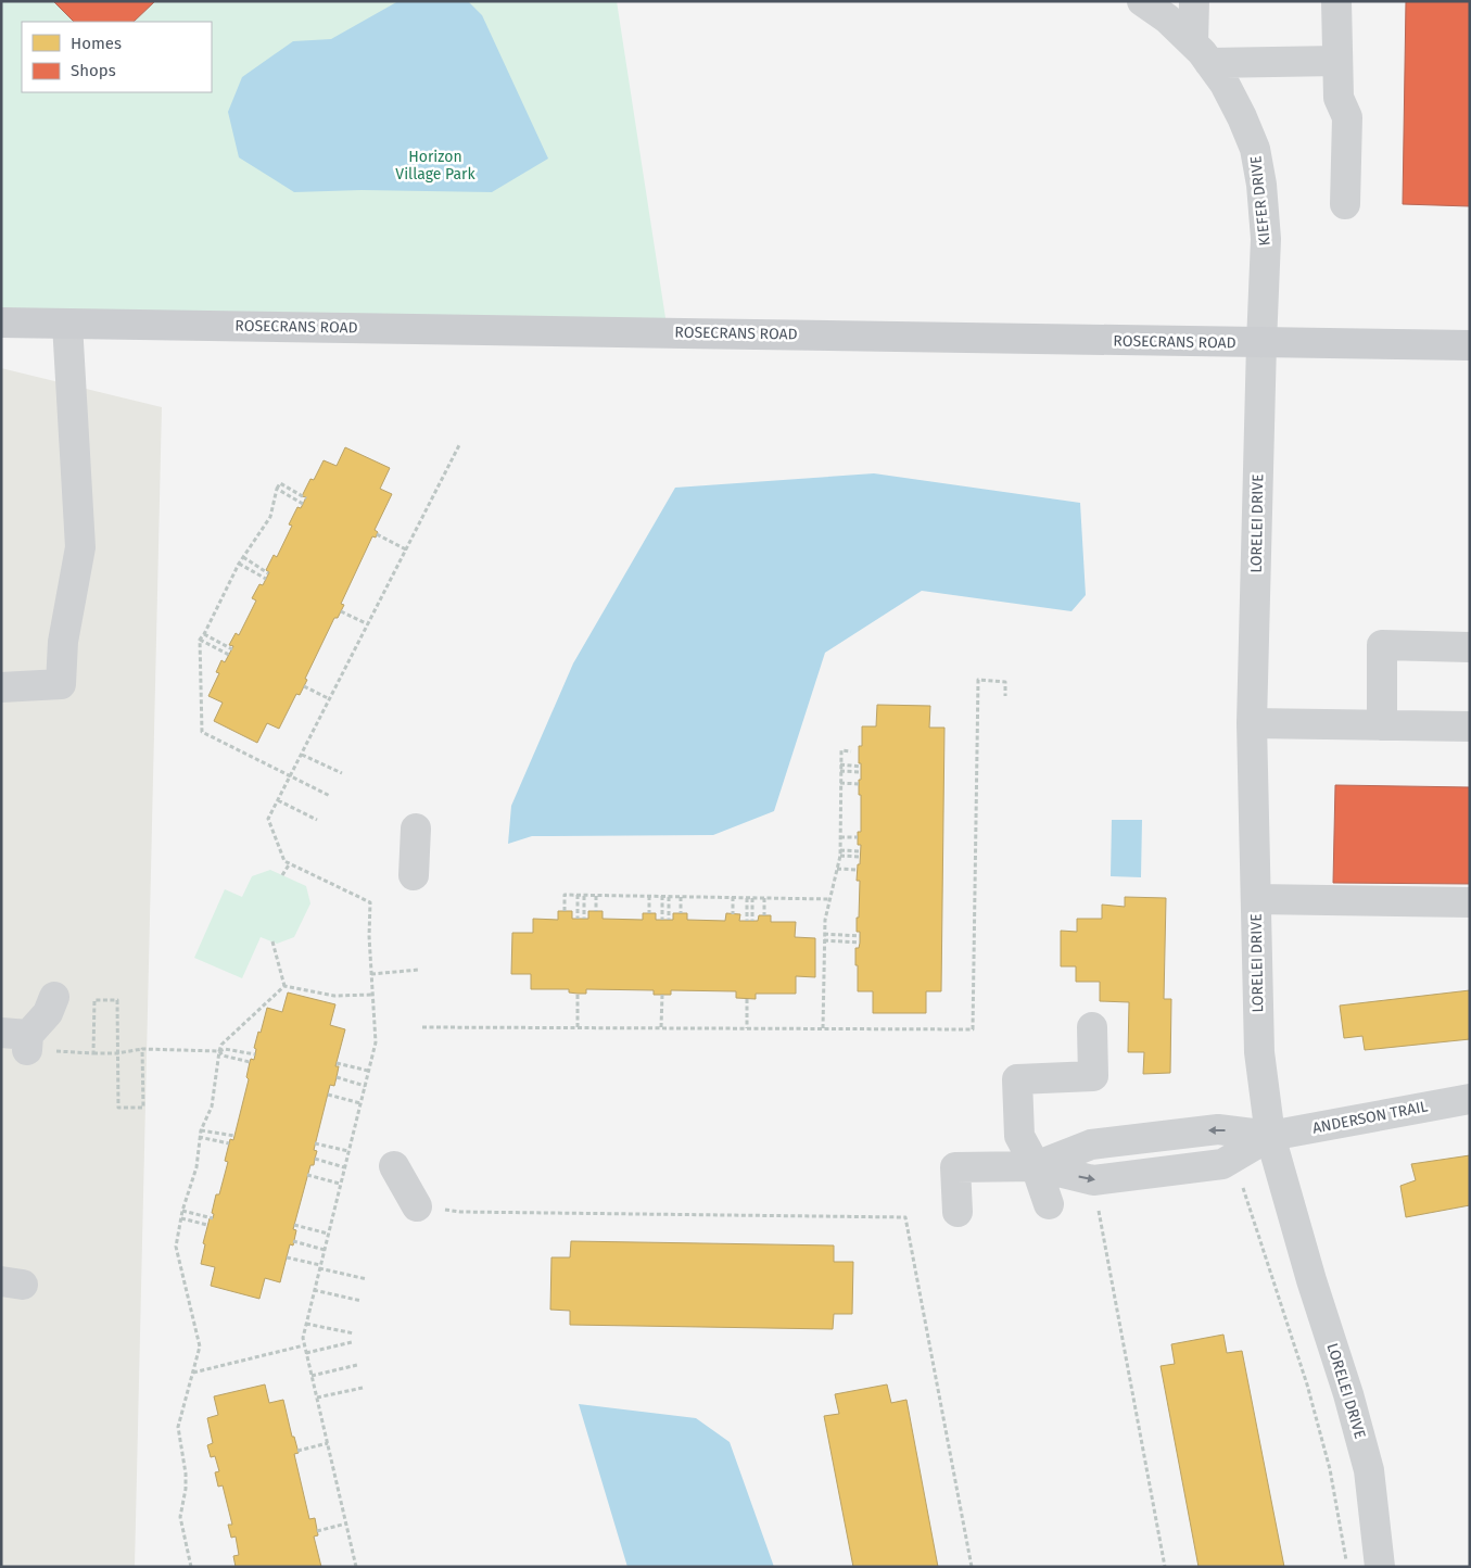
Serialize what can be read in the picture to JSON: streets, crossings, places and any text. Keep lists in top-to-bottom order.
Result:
{
  "streets": {
    "main road": ["ROSECRANS ROAD"],
    "street": ["KIEFER DRIVE", "LORELEI DRIVE", "ANDERSON TRAIL"]
  },
  "crossings": [
    ["KIEFER DRIVE", "ROSECRANS ROAD"],
    ["KIEFER DRIVE", "LORELEI DRIVE"],
    ["ROSECRANS ROAD", "LORELEI DRIVE"],
    ["LORELEI DRIVE", "ANDERSON TRAIL"]
  ],
  "parks": ["Horizon Village Park"],
  "legend": ["Homes", "Shops"]
}
